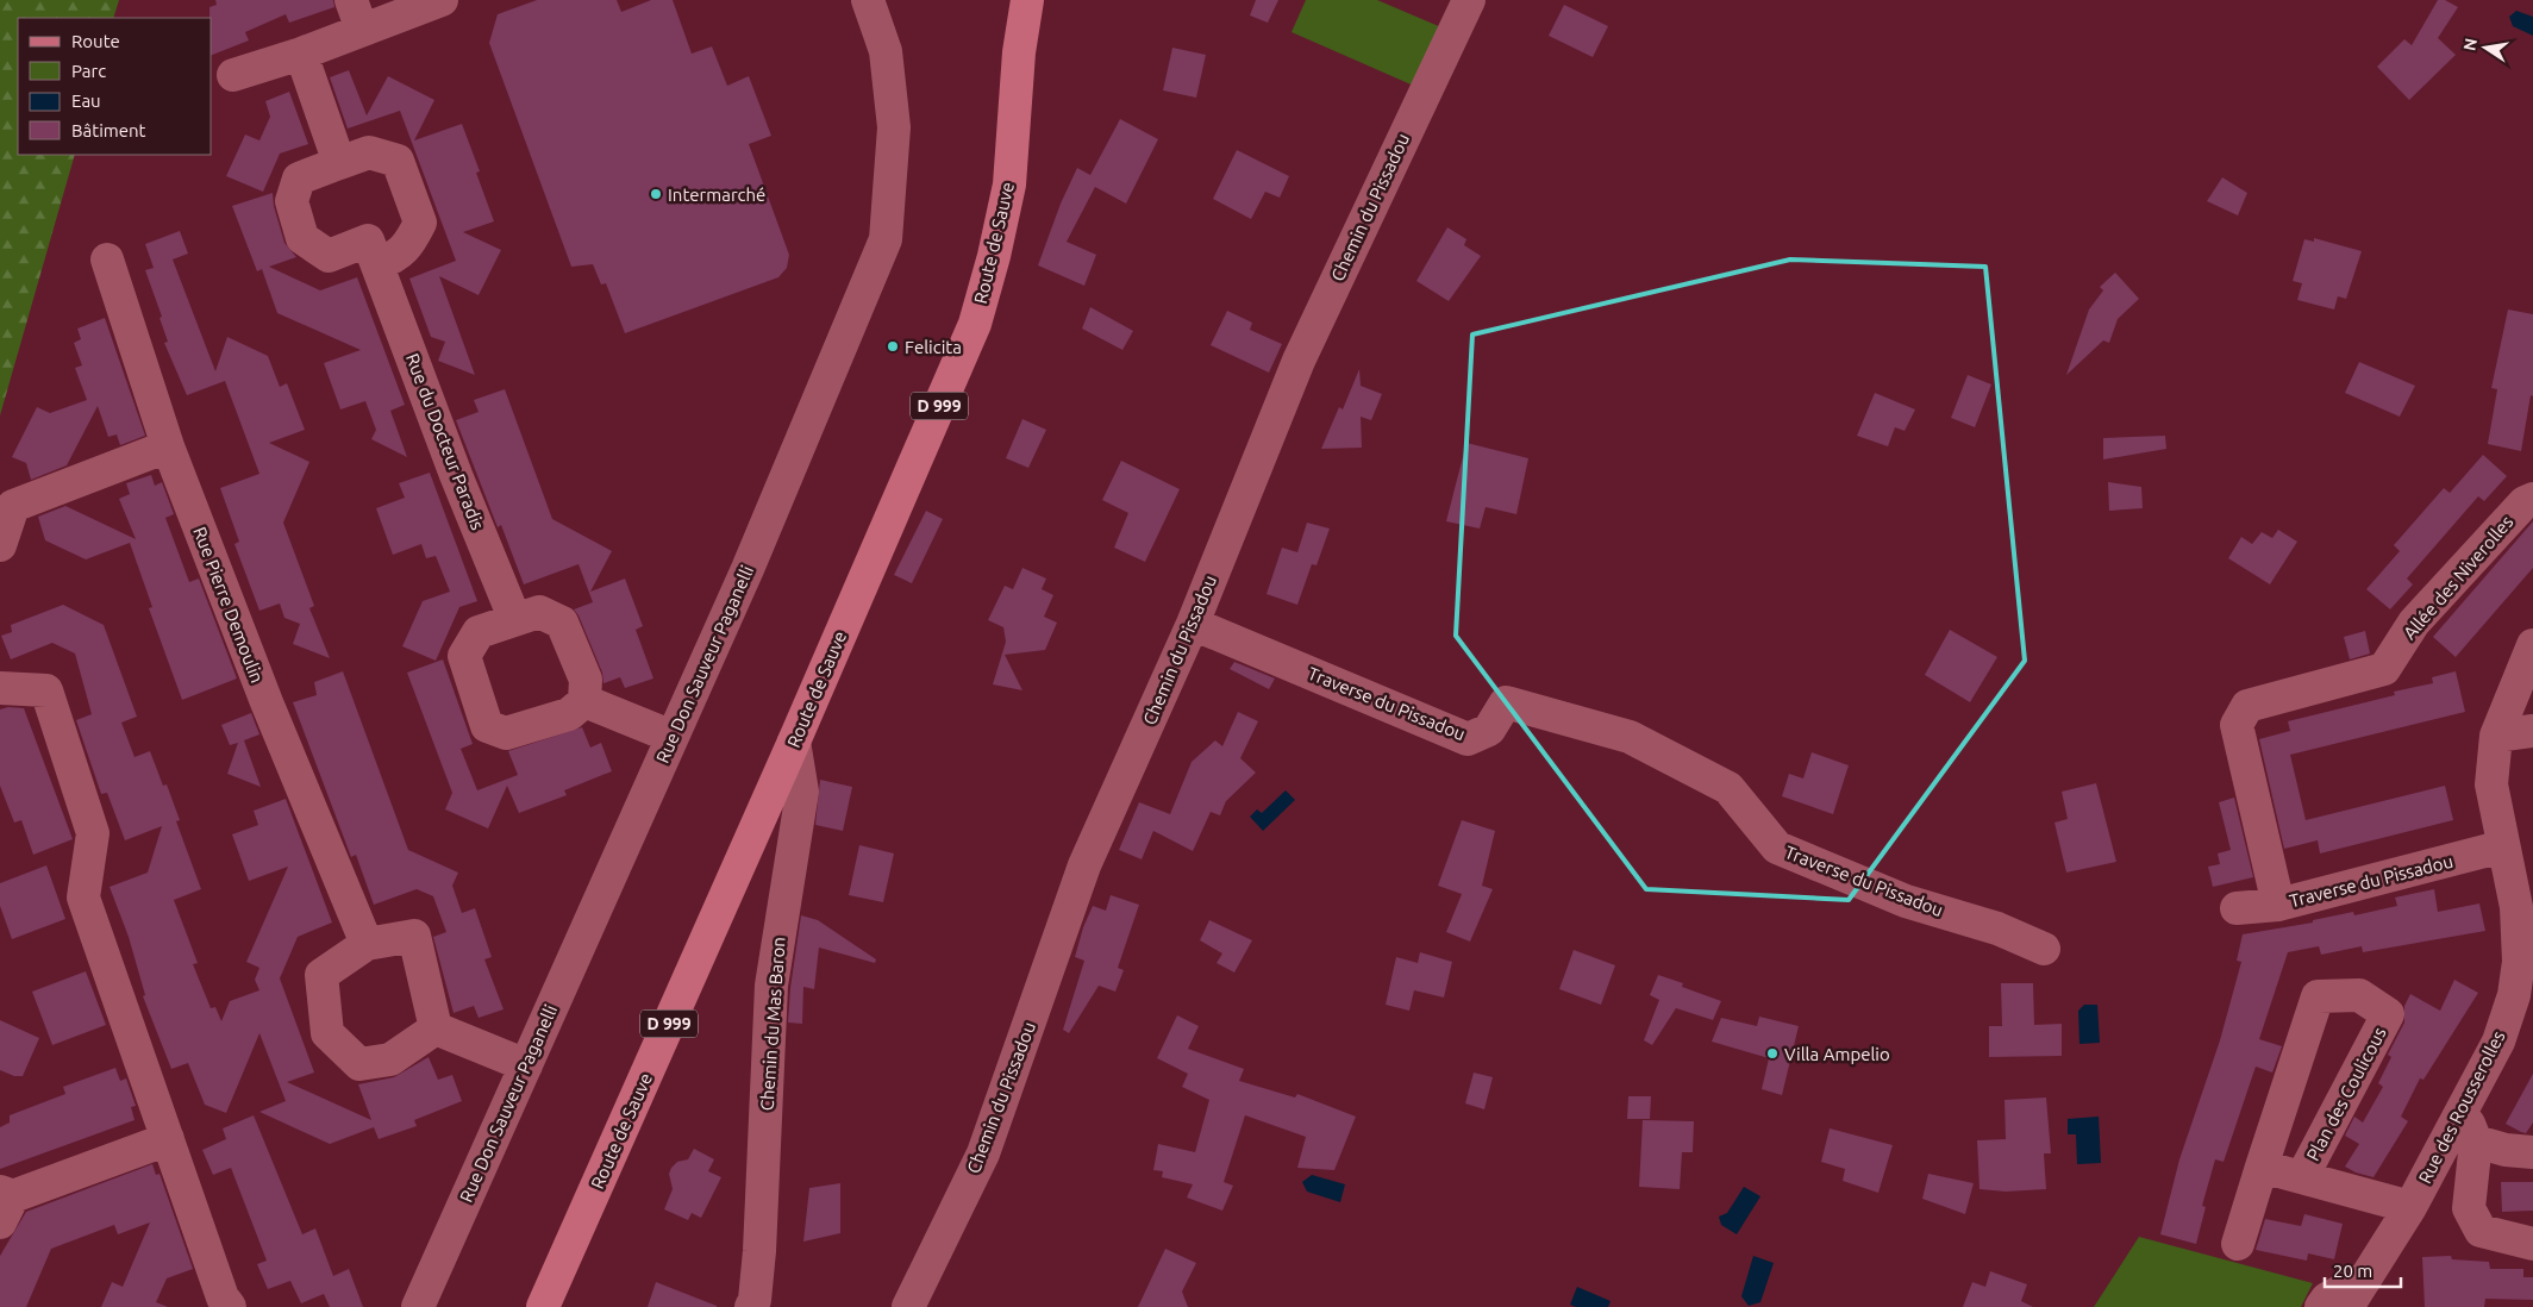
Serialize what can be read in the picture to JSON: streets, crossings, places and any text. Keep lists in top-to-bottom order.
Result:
{
  "streets": {
    "main road": ["Route de Sauve", "D 999"],
    "street": [
      "Chemin du Pissadou",
      "Rue du Docteur Paradis",
      "Allée des Niverolles",
      "Rue Pierre Demoulin",
      "Rue Don Sauveur Paganelli",
      "Traverse du Pissadou",
      "Chemin du Mas Baron",
      "Plan des Coulicous",
      "Rue des Rousserolles"
    ]
  },
  "crossings": [
    ["Chemin du Pissadou", "Traverse du Pissadou"],
    ["Route de Sauve", "Chemin du Mas Baron"],
    ["Allée des Niverolles", "Traverse du Pissadou"],
    ["Traverse du Pissadou", "Rue des Rousserolles"],
    ["Plan des Coulicous", "Rue des Rousserolles"]
  ],
  "places": ["Intermarché", "Felicita", "Villa Ampelio"],
  "legend": [
    "Route",
    "Parc",
    "Eau",
    "Bâtiment"
  ],
  "scale_bar": "20 m",
  "north": "left"
}
